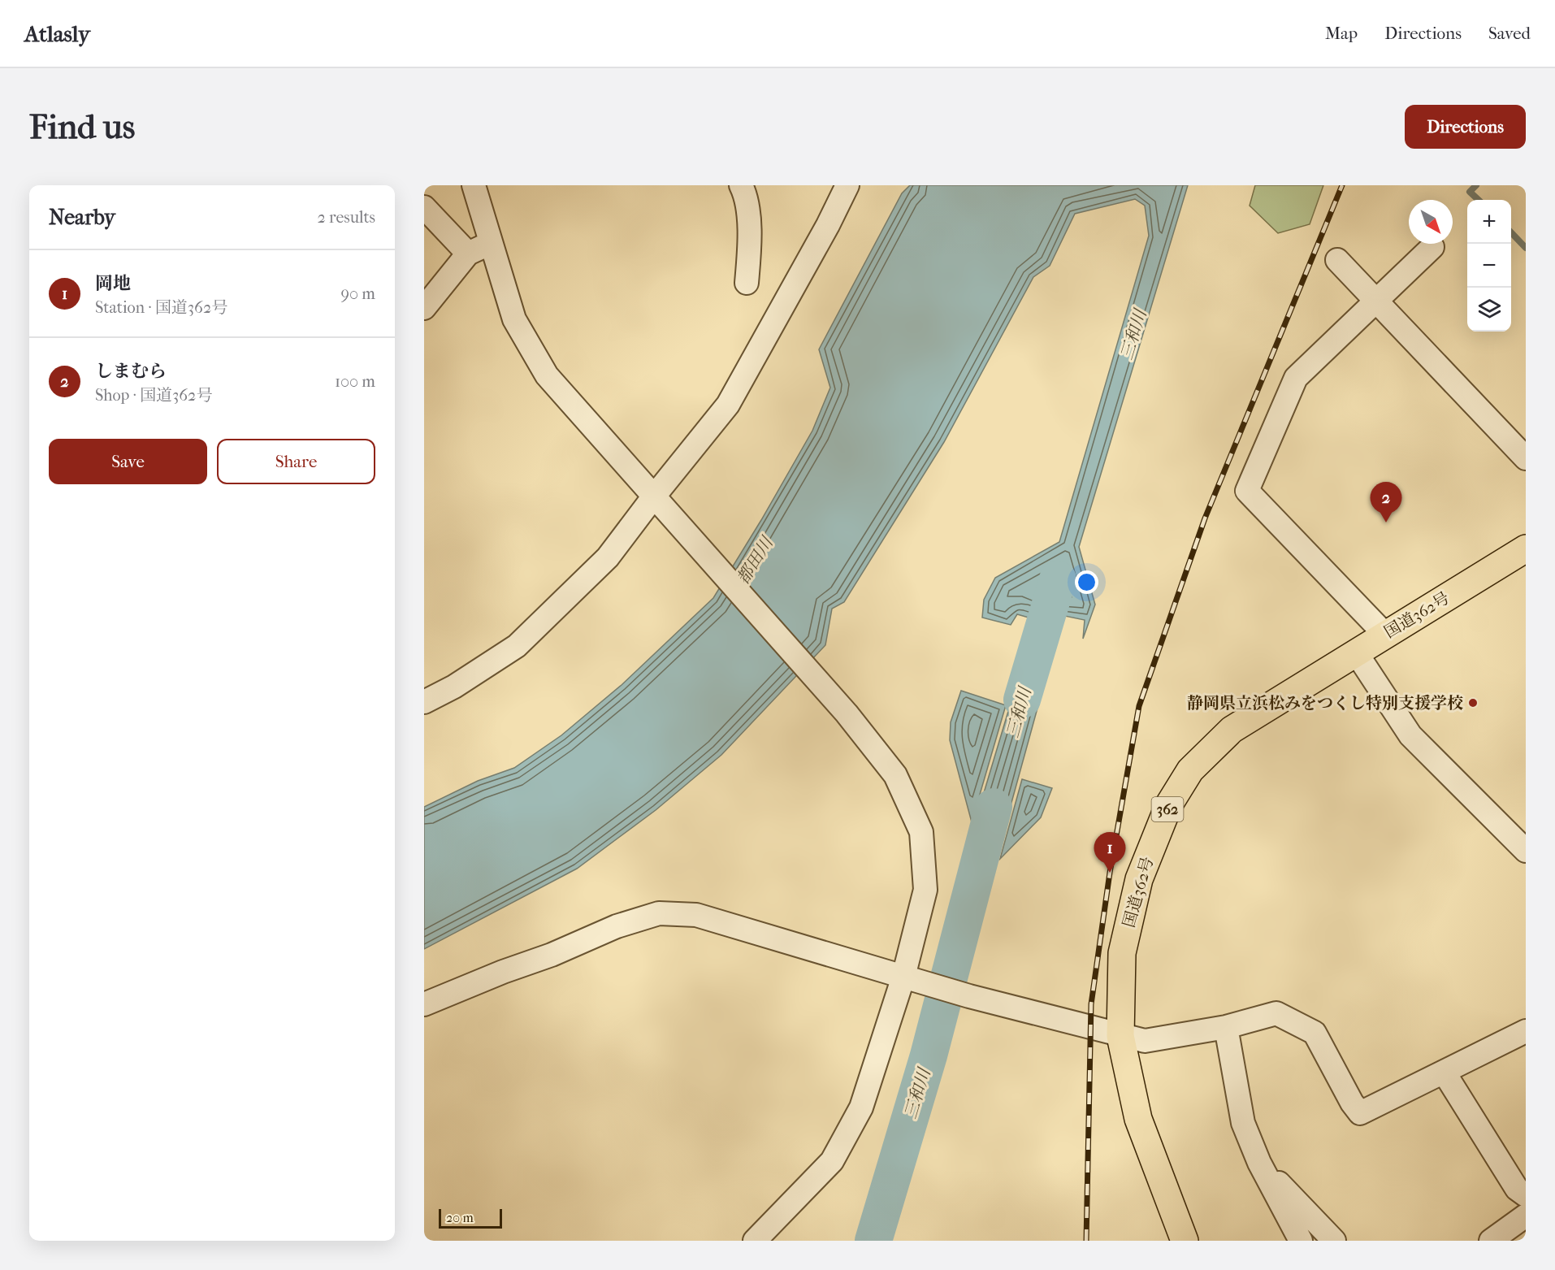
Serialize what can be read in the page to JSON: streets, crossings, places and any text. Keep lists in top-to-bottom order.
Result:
{
  "streets": {
    "highway": ["国道362号", "362"]
  },
  "water": ["三和川", "都田川"],
  "places": ["静岡県立浜松みをつくし特別支援学校"],
  "scale_bar": "20 m",
  "north": "bottom right",
  "page": {
    "header": "Atlasly",
    "nav": ["Map", "Directions", "Saved"],
    "buttons": [
      "Directions",
      ["Save", "Share"]
    ],
    "title": "Find us",
    "heading": ["Nearby", "2 results"],
    "map_buttons": ["+", "−"],
    "list": [
      {
        "mark": "1",
        "name": "岡地",
        "note": "Station · 国道362号",
        "value": "90 m"
      },
      {
        "mark": "2",
        "name": "しまむら",
        "note": "Shop · 国道362号",
        "value": "100 m"
      }
    ],
    "pins": ["2", "1"],
    "scale": "20 m"
  }
}
